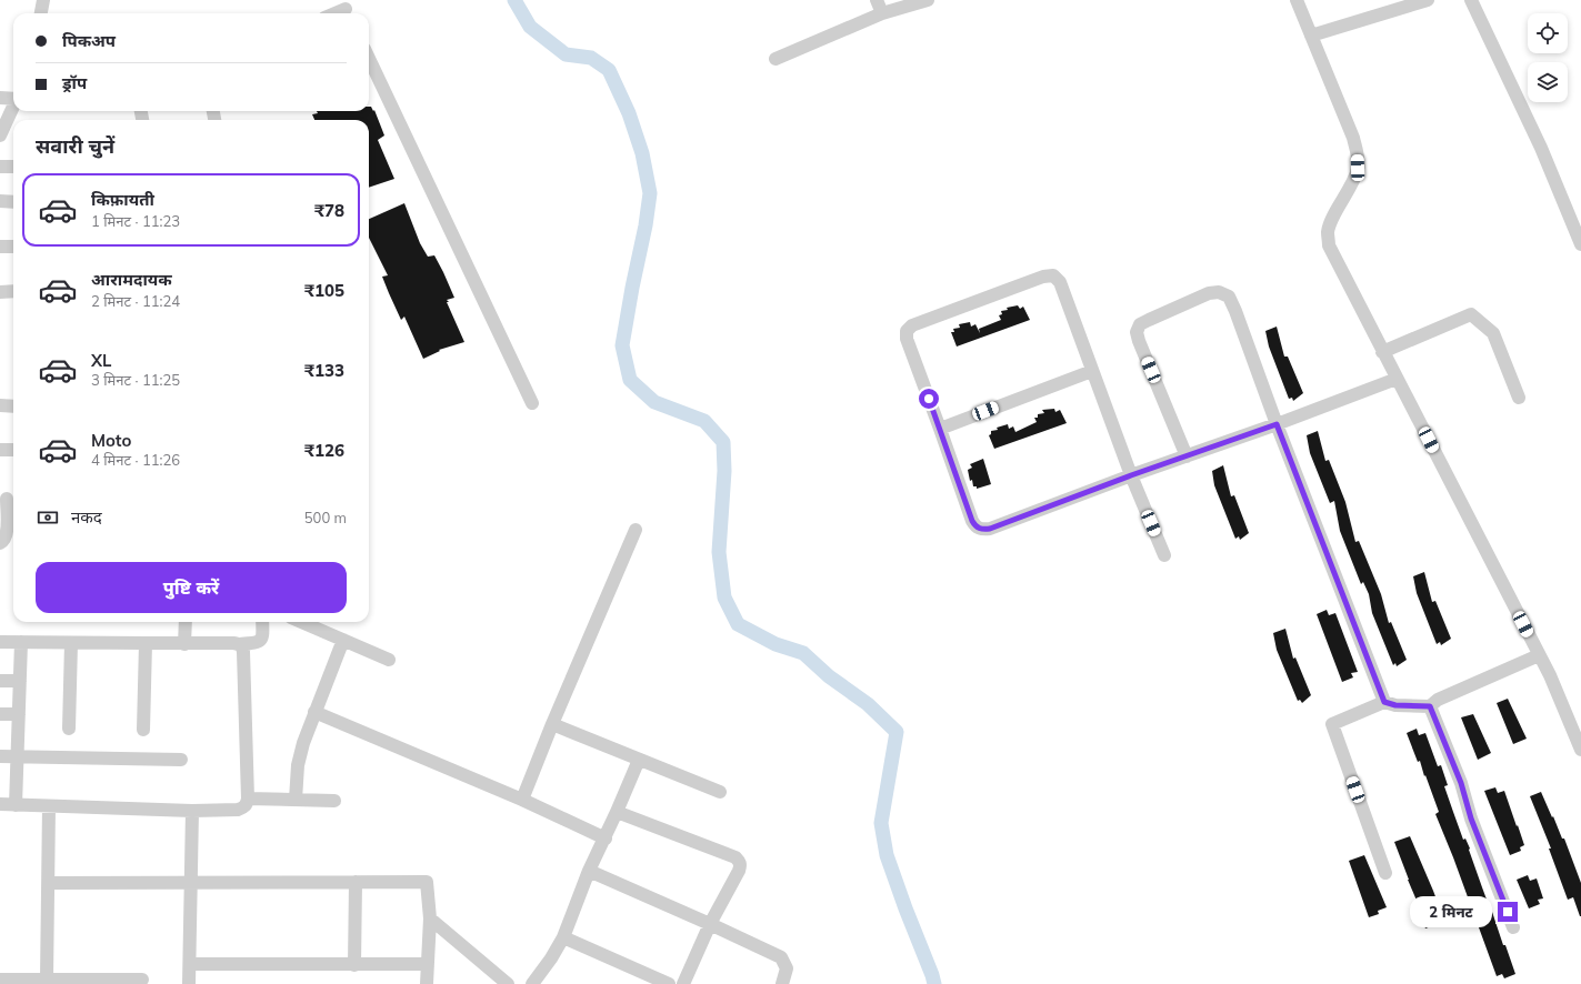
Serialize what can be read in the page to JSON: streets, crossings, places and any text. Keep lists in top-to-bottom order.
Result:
{
  "page": {
    "banner": ["पिकअप", "ड्रॉप"],
    "heading": "सवारी चुनें",
    "list": [
      {
        "name": "किफ़ायती",
        "note": "1 मिनट · 11:23",
        "value": "₹78"
      },
      {
        "name": "आरामदायक",
        "note": "2 मिनट · 11:24",
        "value": "₹105"
      },
      {
        "name": "XL",
        "note": "3 मिनट · 11:25",
        "value": "₹133"
      },
      {
        "name": "Moto",
        "note": "4 मिनट · 11:26",
        "value": "₹126"
      }
    ],
    "pay": ["नकद", "500 m"],
    "buttons": "पुष्टि करें",
    "bubble": "2 मिनट"
  }
}
